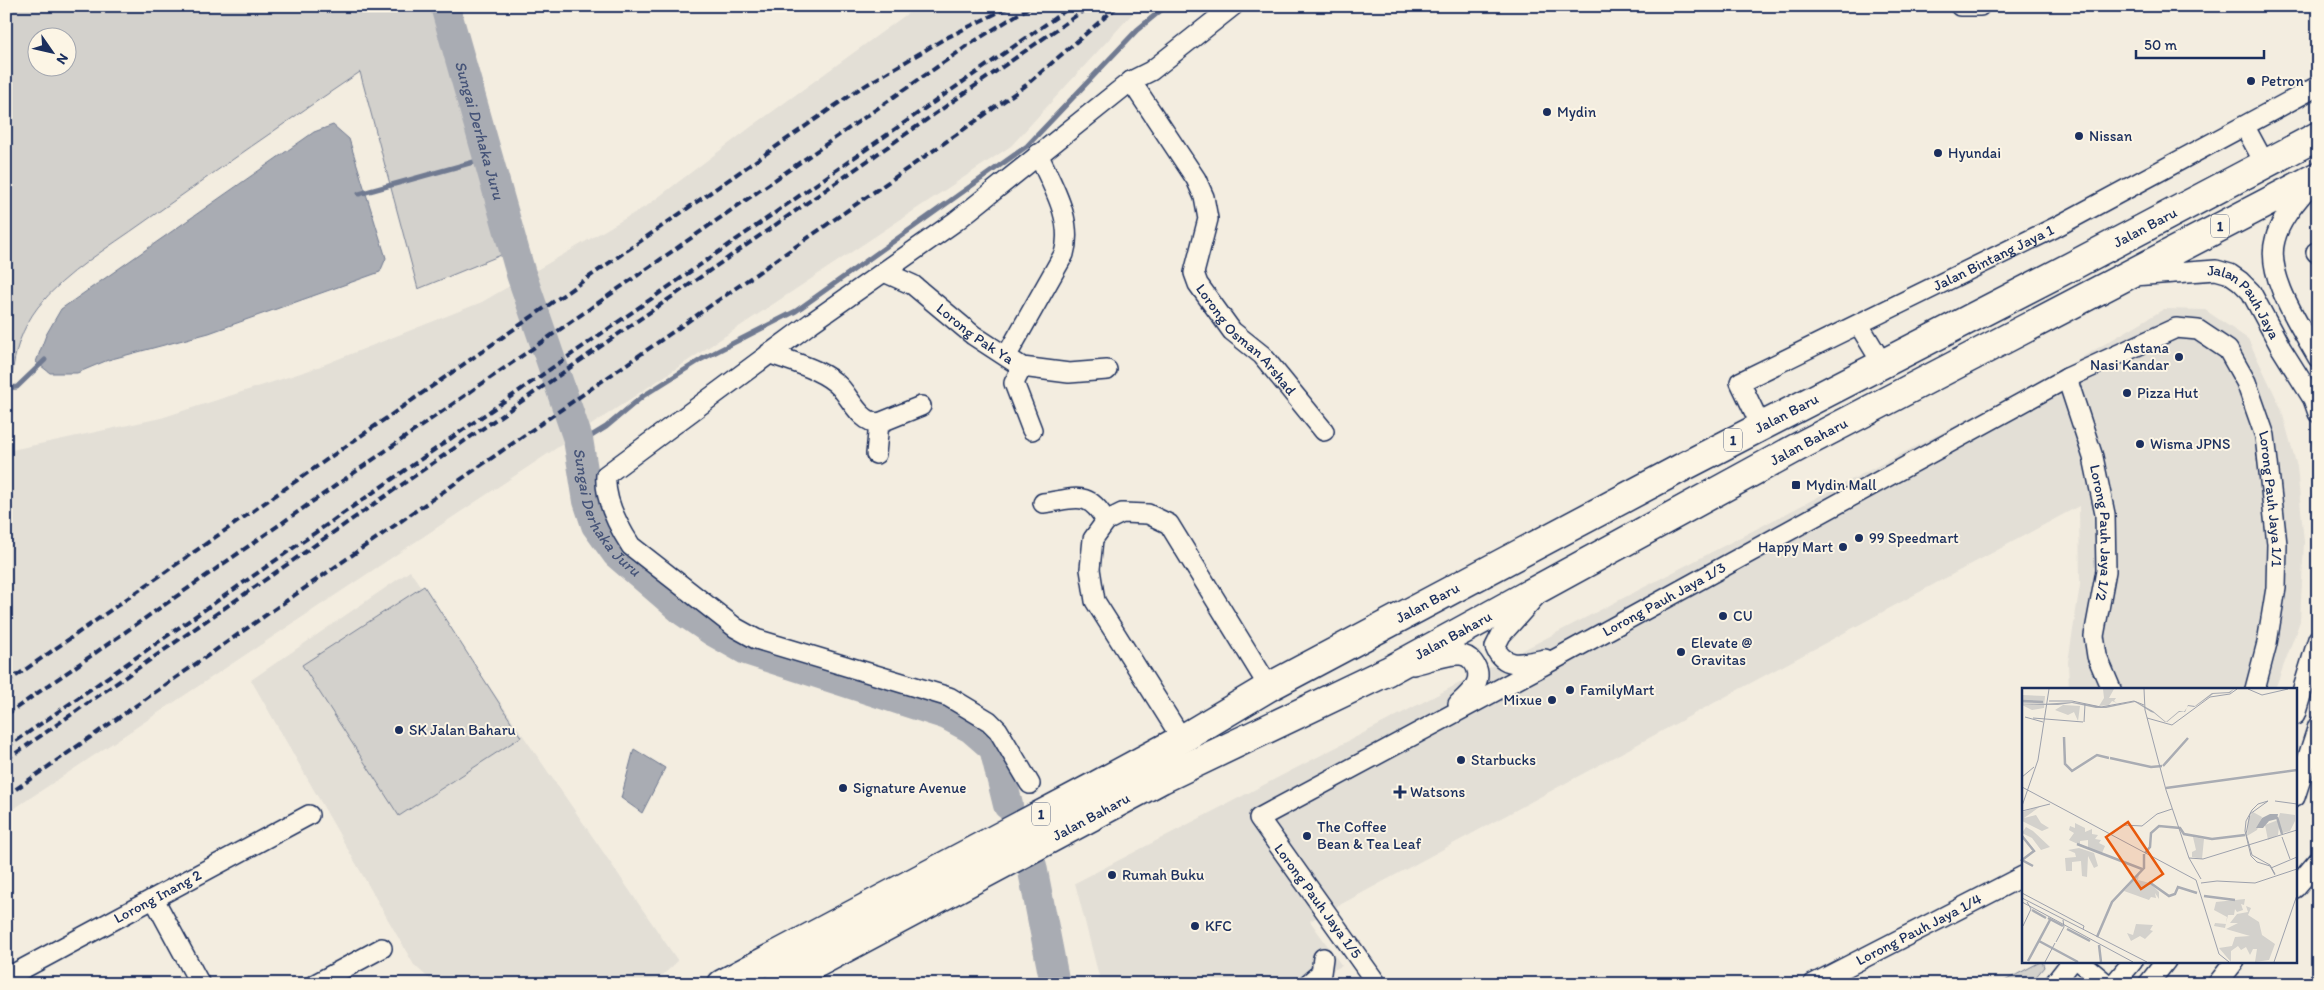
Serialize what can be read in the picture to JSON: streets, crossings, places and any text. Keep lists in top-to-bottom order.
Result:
{
  "streets": {
    "highway": ["1", "Jalan Baru", "Jalan Baharu"],
    "street": [
      "Jalan Bintang Jaya 1",
      "Jalan Pauh Jaya",
      "Lorong Pak Ya",
      "Lorong Osman Arshad",
      "Lorong Pauh Jaya 1/1",
      "Lorong Pauh Jaya 1/2",
      "Lorong Pauh Jaya 1/3",
      "Lorong Inang 2",
      "Lorong Pauh Jaya 1/5",
      "Lorong Pauh Jaya 1/4"
    ]
  },
  "crossings": [
    ["1", "Jalan Pauh Jaya"],
    ["1", "Jalan Baharu"],
    ["Jalan Baru", "Jalan Bintang Jaya 1"],
    ["Jalan Baru", "Jalan Baharu"],
    ["Jalan Pauh Jaya", "Jalan Baharu"],
    ["Lorong Pauh Jaya 1/1", "Lorong Pauh Jaya 1/3"],
    ["Lorong Pauh Jaya 1/2", "Lorong Pauh Jaya 1/3"],
    ["Lorong Pauh Jaya 1/3", "Lorong Pauh Jaya 1/5"]
  ],
  "water": ["Sungai Derhaka Juru"],
  "places": {
    "other": [
      "Petron",
      "Mydin",
      "Nissan",
      "Hyundai",
      "Astana Nasi Kandar",
      "Pizza Hut",
      "Wisma JPNS",
      "99 Speedmart",
      "Happy Mart",
      "CU",
      "Elevate @ Gravitas",
      "FamilyMart",
      "Mixue",
      "SK Jalan Baharu",
      "Starbucks",
      "Signature Avenue",
      "The Coffee Bean & Tea Leaf",
      "Rumah Buku",
      "KFC"
    ],
    "transit": ["Mydin Mall"],
    "health": ["Watsons"]
  },
  "scale_bar": "50 m",
  "north": "bottom right"
}
